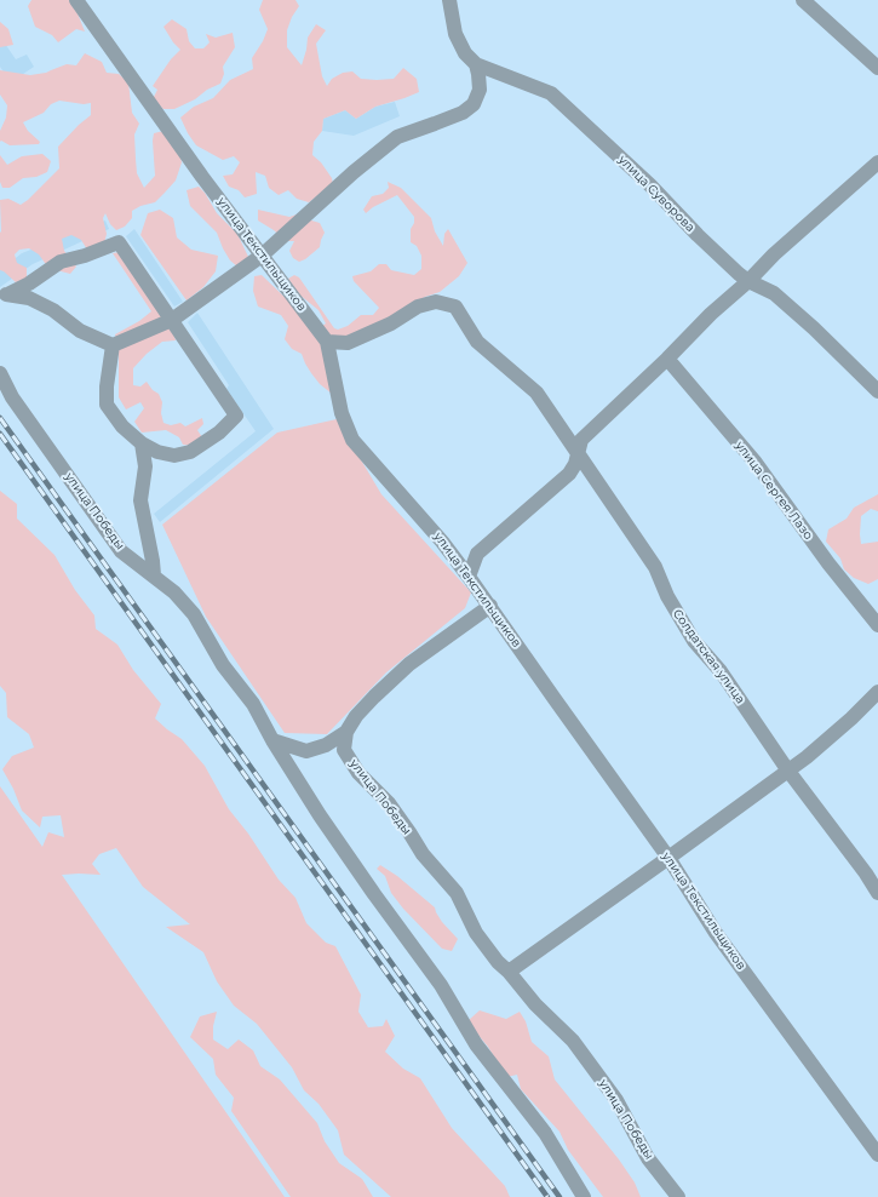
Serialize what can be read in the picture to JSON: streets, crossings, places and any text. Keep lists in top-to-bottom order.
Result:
{
  "streets": {
    "street": [
      "улица Суворова",
      "улица Текстильщиков",
      "улица Сергея Лазо",
      "улица Победы",
      "Солдатская улица"
    ]
  },
  "crossings": [
    ["улица Текстильщиков", "Солдатская улица"]
  ]
}
